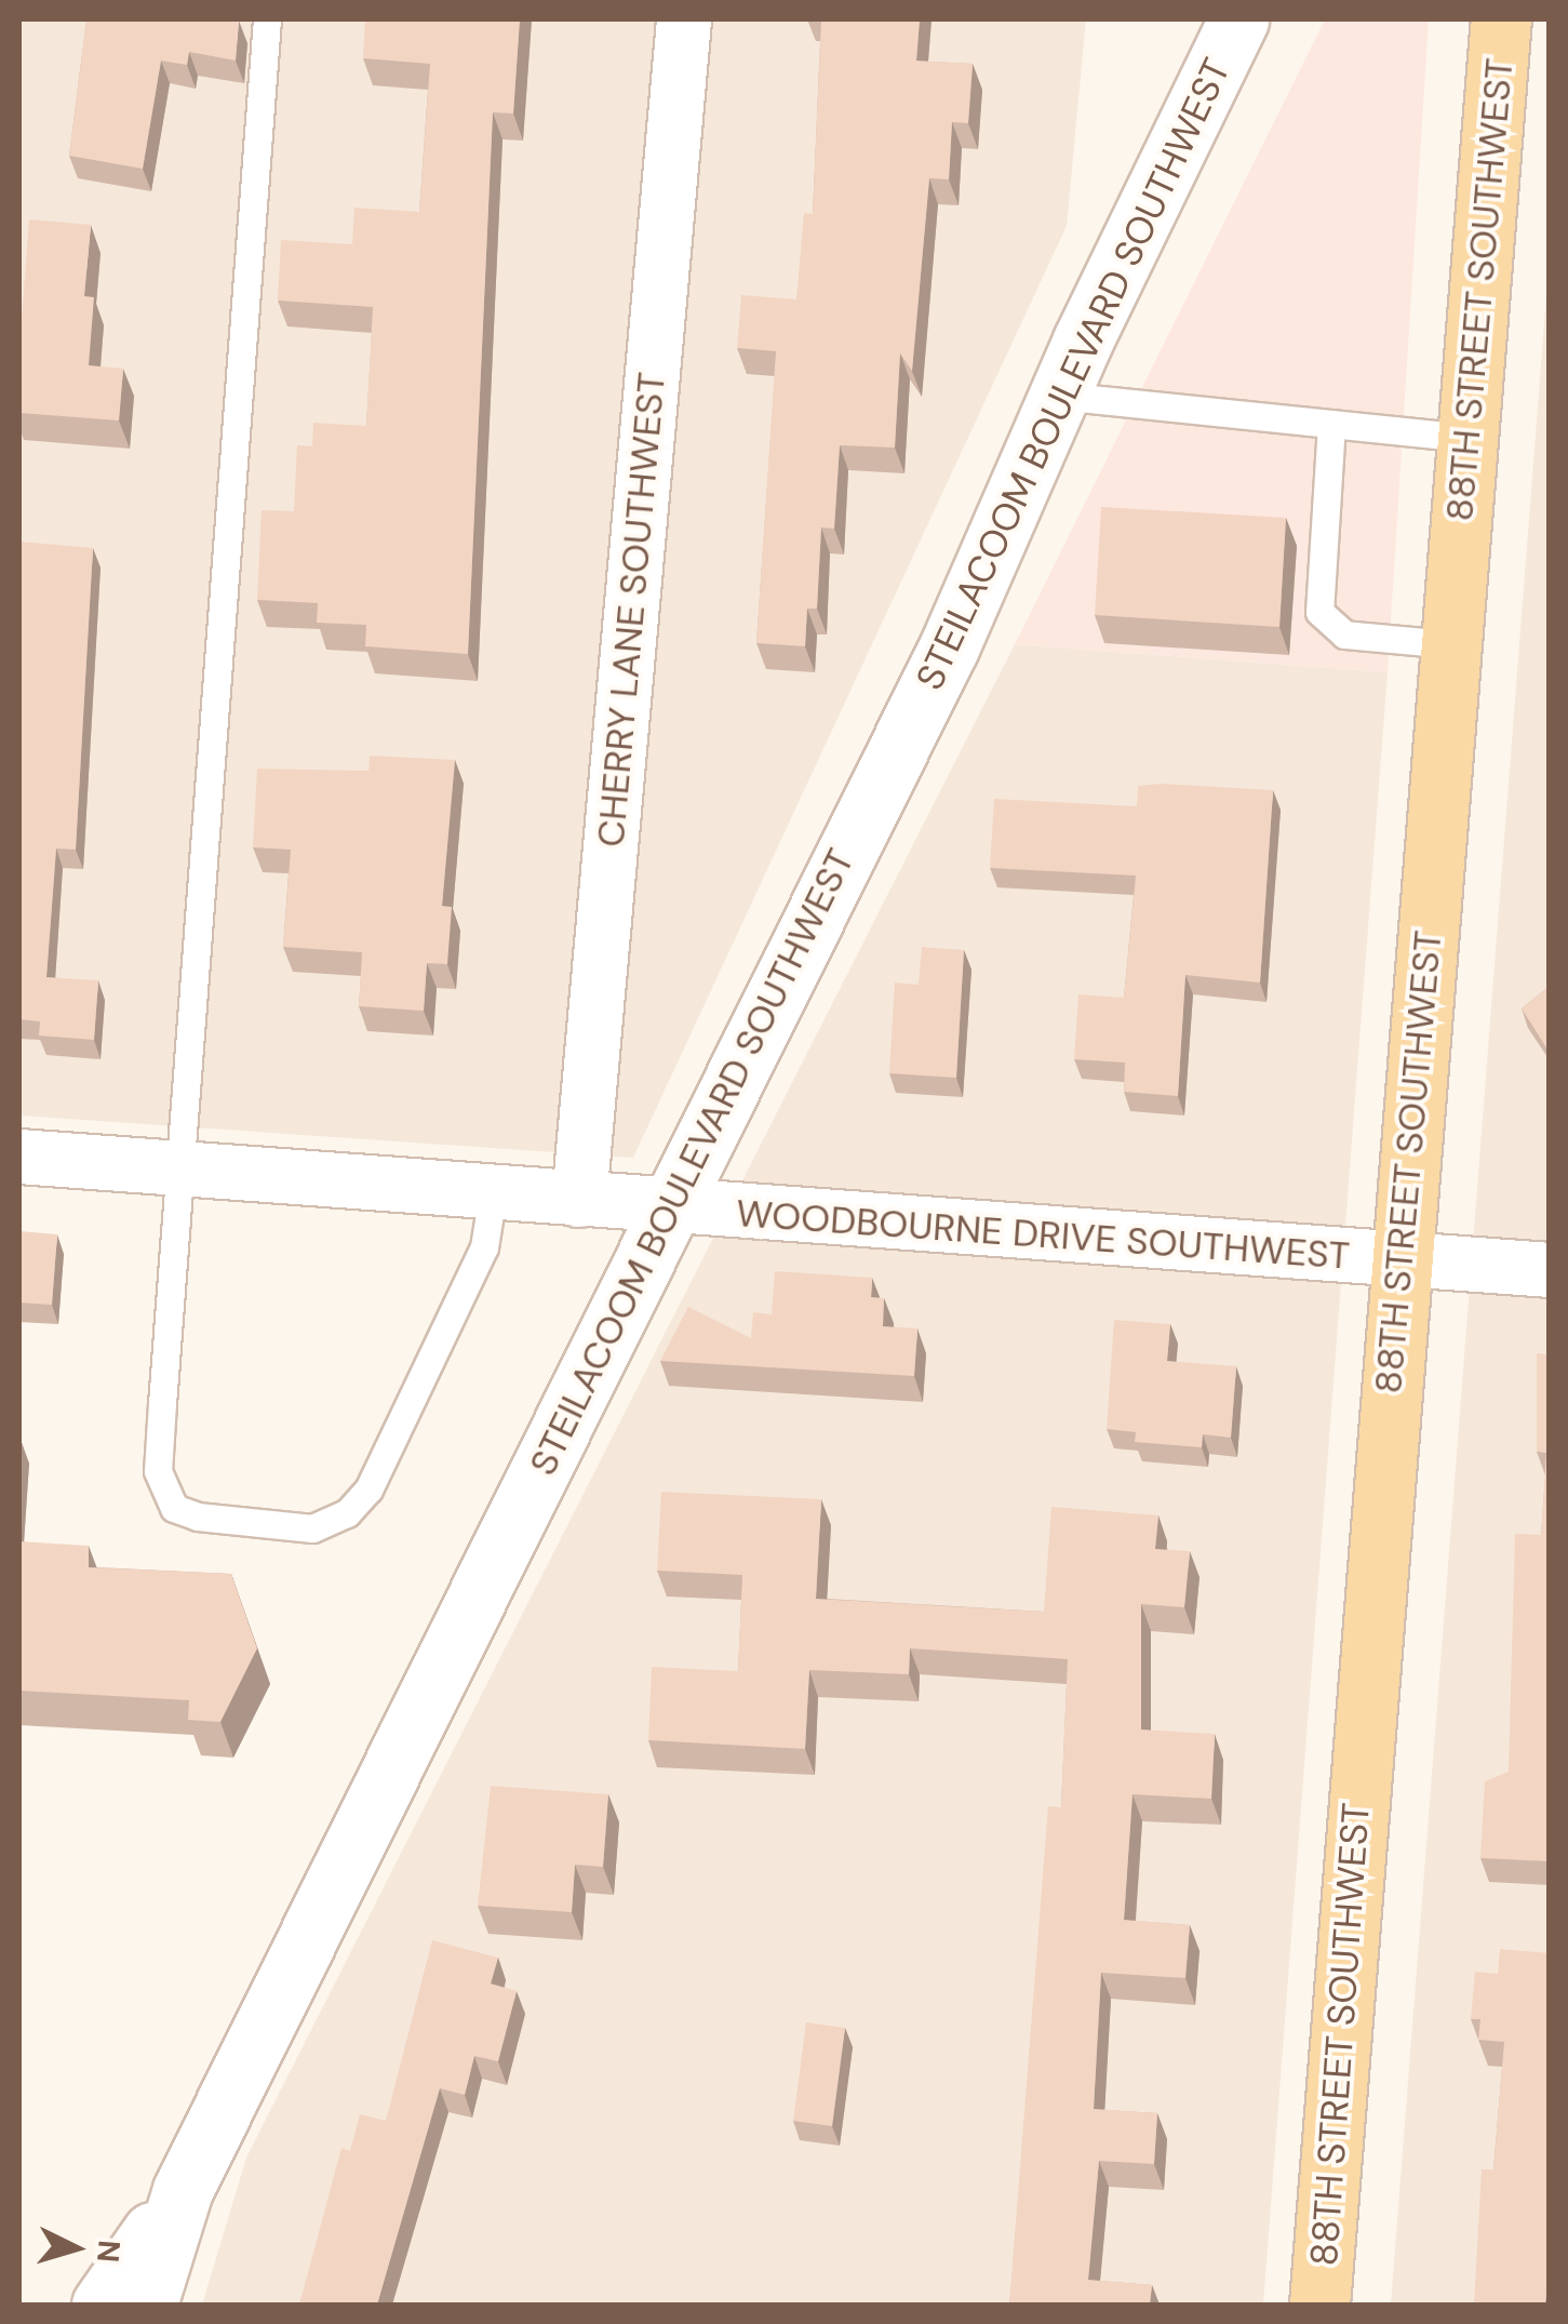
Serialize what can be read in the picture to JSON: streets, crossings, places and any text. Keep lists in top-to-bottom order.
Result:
{
  "streets": {
    "main road": ["88TH STREET SOUTHWEST", "STEILACOOM BOULEVARD SOUTHWEST"],
    "street": ["CHERRY LANE SOUTHWEST", "WOODBOURNE DRIVE SOUTHWEST"]
  },
  "crossings": [
    ["88TH STREET SOUTHWEST", "WOODBOURNE DRIVE SOUTHWEST"],
    ["STEILACOOM BOULEVARD SOUTHWEST", "WOODBOURNE DRIVE SOUTHWEST"],
    ["CHERRY LANE SOUTHWEST", "WOODBOURNE DRIVE SOUTHWEST"]
  ],
  "north": "right"
}
